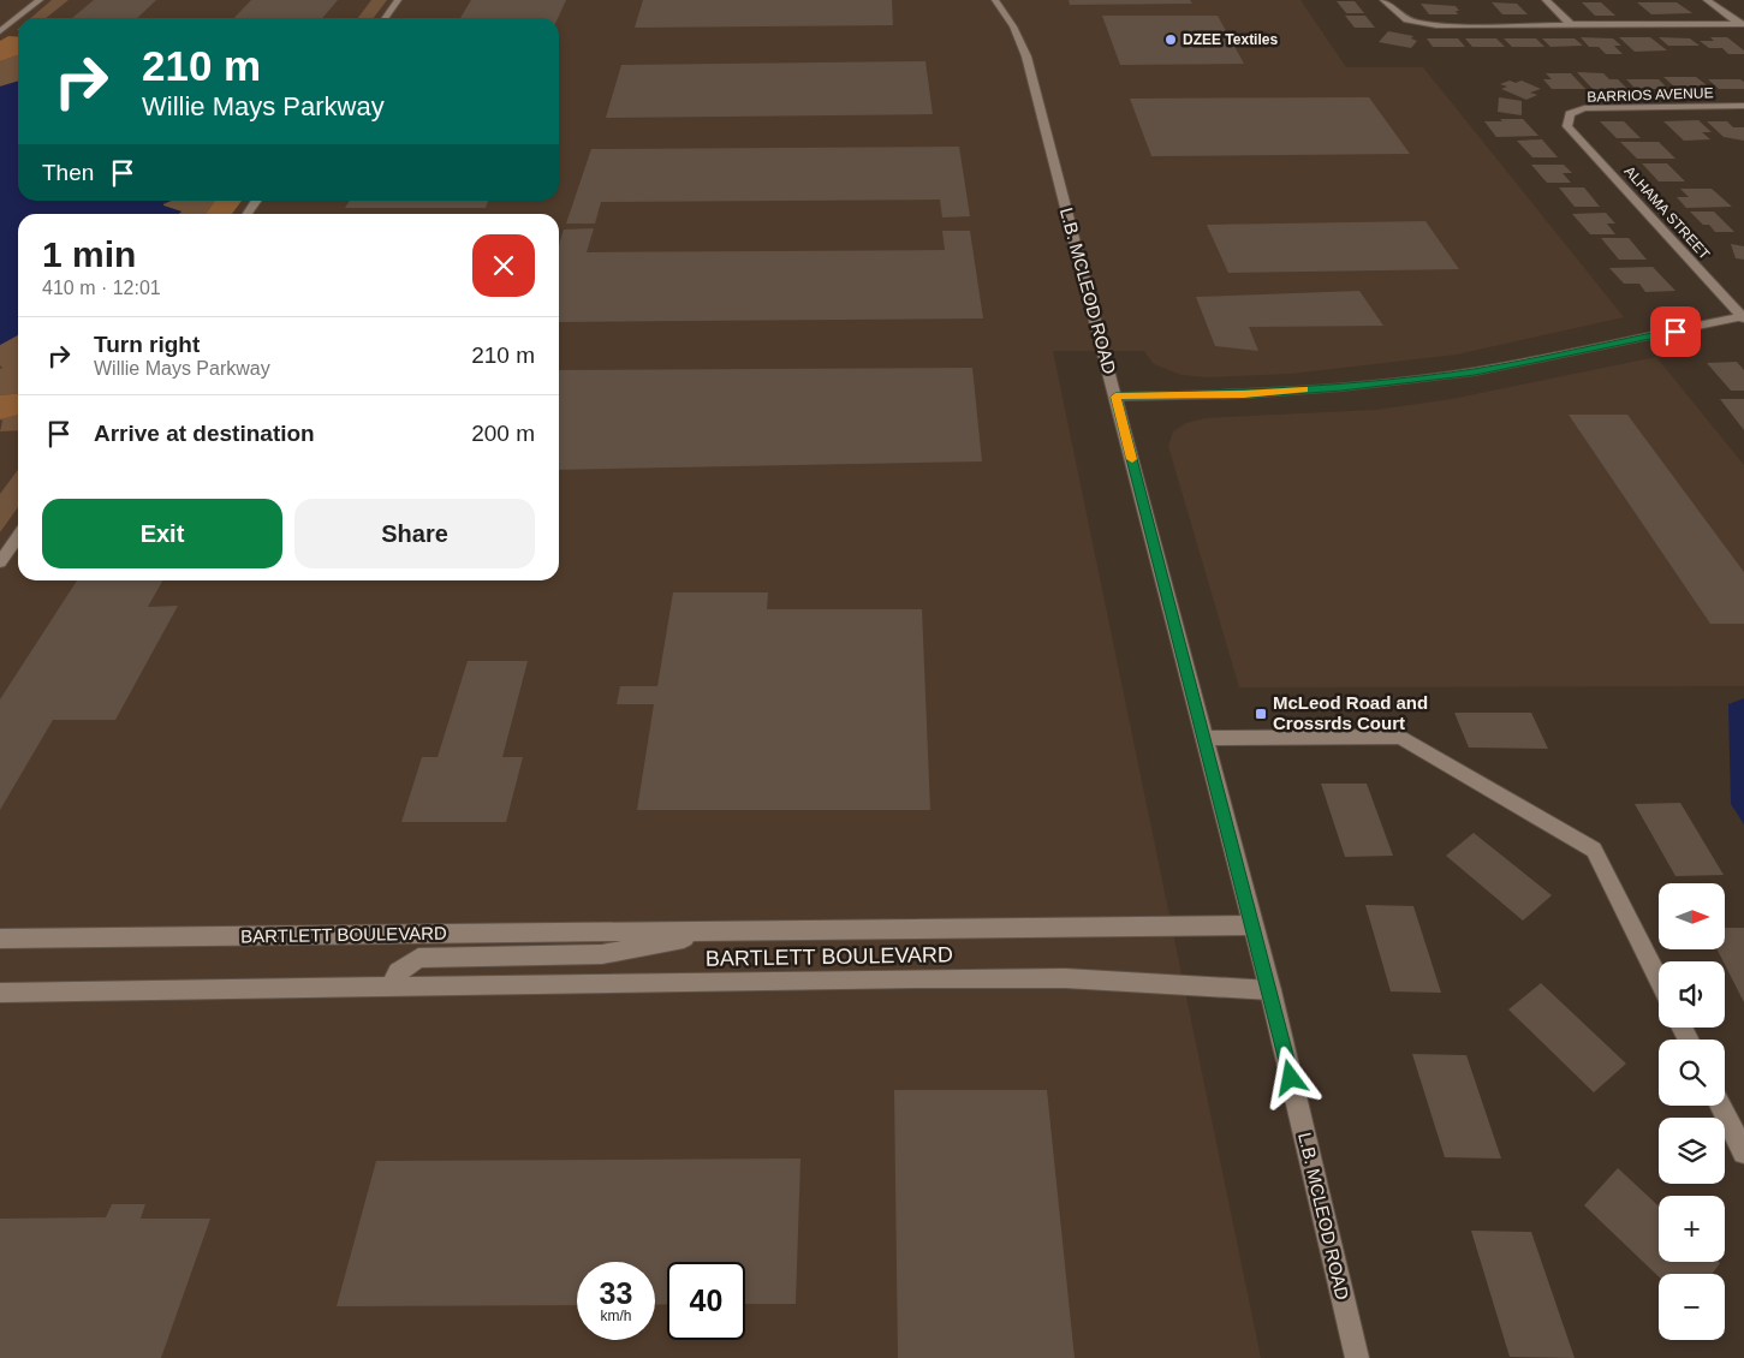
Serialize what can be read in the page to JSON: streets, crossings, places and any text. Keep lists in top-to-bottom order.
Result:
{
  "streets": {
    "street": [
      "BARRIOS AVENUE",
      "ALHAMA STREET",
      "L.B. MCLEOD ROAD",
      "BARTLETT BOULEVARD"
    ]
  },
  "crossings": [
    ["BARRIOS AVENUE", "ALHAMA STREET"],
    ["L.B. MCLEOD ROAD", "BARTLETT BOULEVARD"]
  ],
  "places": {
    "other": ["DZEE Textiles"],
    "transit": ["McLeod Road and Crossrds Court"]
  },
  "north": "right",
  "page": {
    "turn": ["210 m", "Willie Mays Parkway"],
    "then": "Then",
    "heading": ["1 min", "410 m · 12:01"],
    "list": [
      {
        "name": "Turn right",
        "note": "Willie Mays Parkway",
        "value": "210 m"
      },
      {
        "name": "Arrive at destination",
        "value": "200 m"
      }
    ],
    "buttons": ["Exit", "Share"],
    "map_buttons": ["+", "−"],
    "speed": "33 km/h",
    "limit": "40"
  }
}
